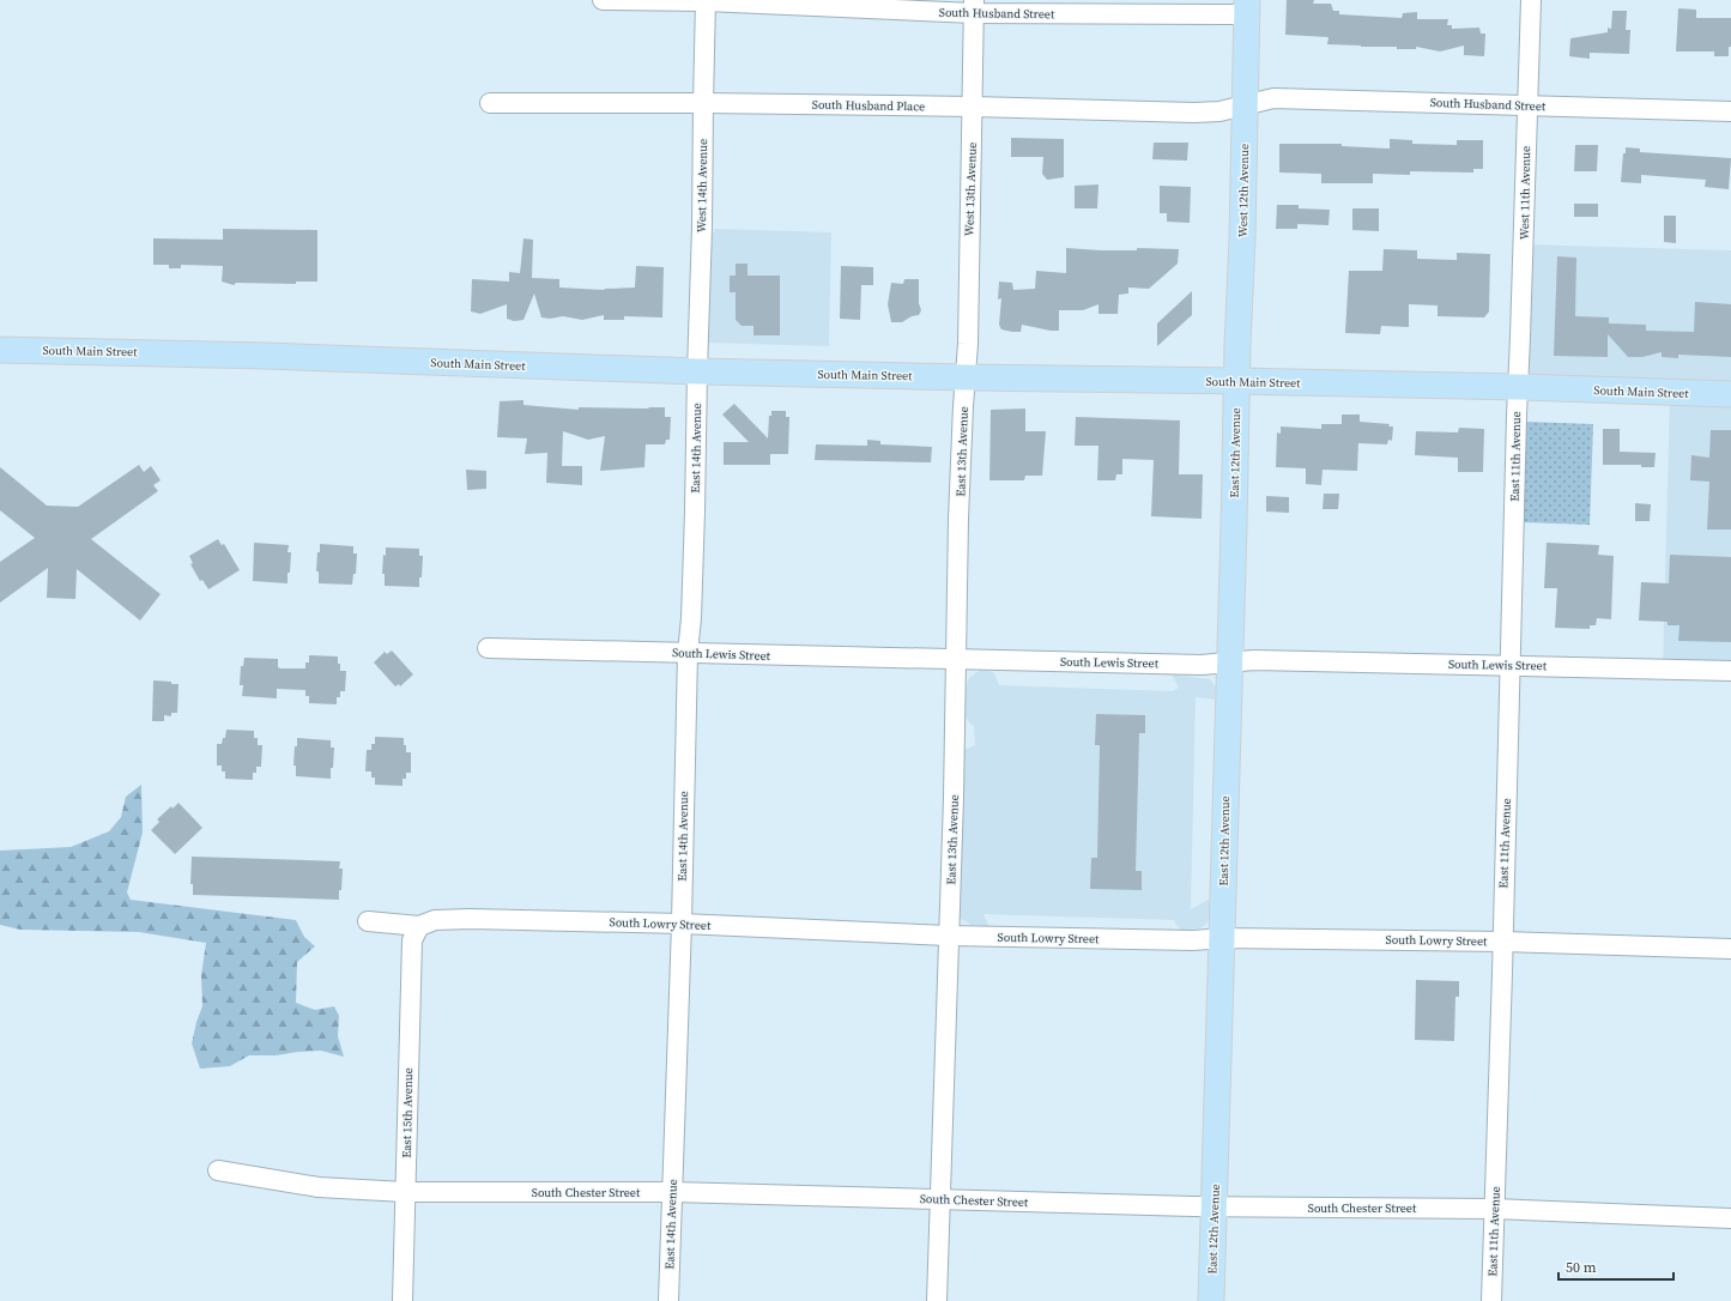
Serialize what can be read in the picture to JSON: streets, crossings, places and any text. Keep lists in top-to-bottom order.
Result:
{
  "streets": {
    "main road": ["West 12th Avenue", "South Main Street", "East 12th Avenue"],
    "street": [
      "South Husband Street",
      "South Husband Place",
      "West 14th Avenue",
      "West 13th Avenue",
      "West 11th Avenue",
      "East 14th Avenue",
      "East 13th Avenue",
      "East 11th Avenue",
      "South Lewis Street",
      "South Lowry Street",
      "East 15th Avenue",
      "South Chester Street"
    ]
  },
  "crossings": [
    ["South Husband Street", "South Husband Place"],
    ["South Husband Street", "West 14th Avenue"],
    ["South Husband Street", "West 13th Avenue"],
    ["South Husband Street", "West 12th Avenue"],
    ["South Husband Street", "West 11th Avenue"],
    ["South Husband Place", "West 14th Avenue"],
    ["South Husband Place", "West 13th Avenue"],
    ["South Husband Place", "West 12th Avenue"],
    ["West 14th Avenue", "South Main Street"],
    ["West 14th Avenue", "East 14th Avenue"],
    ["West 13th Avenue", "South Main Street"],
    ["West 13th Avenue", "East 13th Avenue"],
    ["West 12th Avenue", "South Main Street"],
    ["West 12th Avenue", "East 12th Avenue"],
    ["West 11th Avenue", "South Main Street"],
    ["West 11th Avenue", "East 11th Avenue"],
    ["South Main Street", "East 14th Avenue"],
    ["South Main Street", "East 13th Avenue"],
    ["South Main Street", "East 12th Avenue"],
    ["South Main Street", "East 11th Avenue"],
    ["East 14th Avenue", "South Lewis Street"],
    ["East 14th Avenue", "South Lowry Street"],
    ["East 14th Avenue", "South Chester Street"],
    ["East 13th Avenue", "South Lewis Street"],
    ["East 13th Avenue", "South Lowry Street"],
    ["East 13th Avenue", "South Chester Street"],
    ["East 12th Avenue", "South Lewis Street"],
    ["East 12th Avenue", "South Lowry Street"],
    ["East 12th Avenue", "South Chester Street"],
    ["East 11th Avenue", "South Lewis Street"],
    ["East 11th Avenue", "South Lowry Street"],
    ["East 11th Avenue", "South Chester Street"],
    ["South Lowry Street", "East 15th Avenue"],
    ["East 15th Avenue", "South Chester Street"]
  ],
  "scale_bar": "50 m"
}
